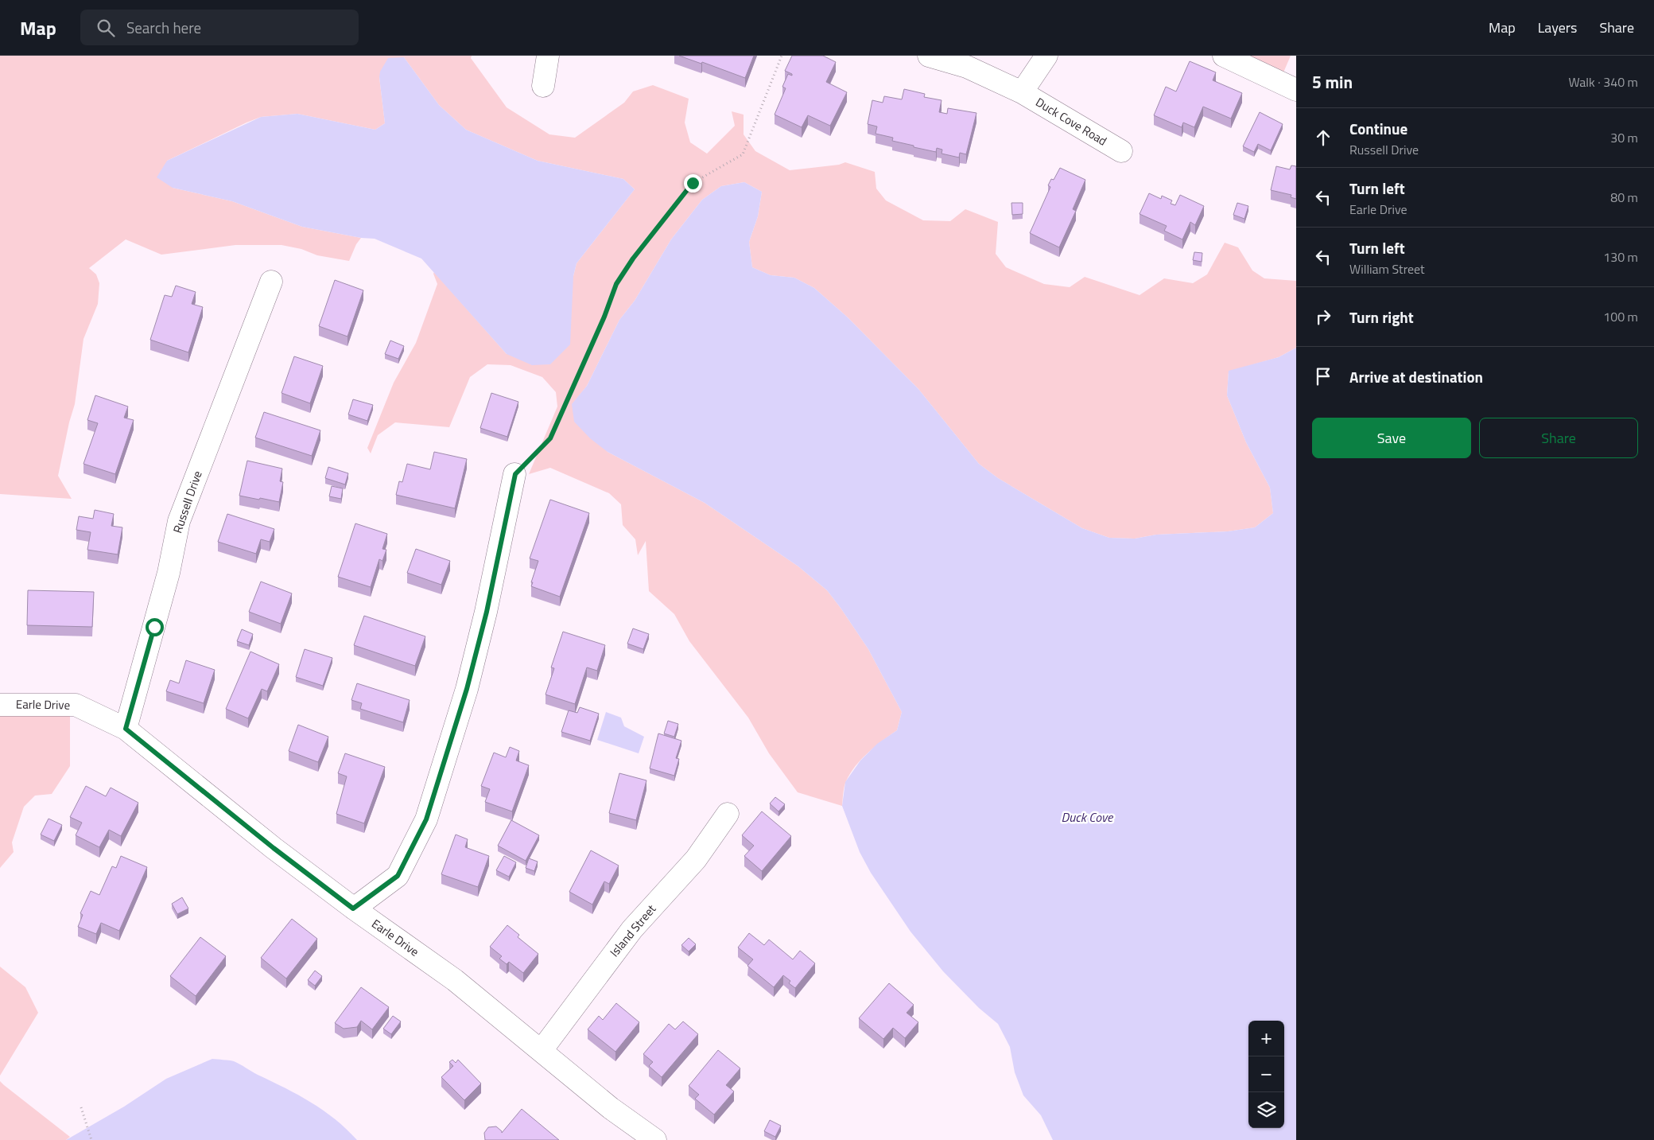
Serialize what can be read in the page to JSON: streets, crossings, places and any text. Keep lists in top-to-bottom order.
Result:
{
  "streets": {
    "street": [
      "Duck Cove Road",
      "Russell Drive",
      "Earle Drive",
      "Island Street"
    ]
  },
  "crossings": [
    ["Russell Drive", "Earle Drive"],
    ["Earle Drive", "Island Street"]
  ],
  "water": ["Duck Cove"],
  "page": {
    "header": "Map",
    "search": "Search here",
    "nav": ["Map", "Layers", "Share"],
    "heading": ["5 min", "Walk · 340 m"],
    "list": [
      ["Continue", "Russell Drive", "30 m"],
      ["Turn left", "Earle Drive", "80 m"],
      ["Turn left", "William Street", "130 m"],
      ["Turn right", "100 m"],
      "Arrive at destination"
    ],
    "buttons": ["Save", "Share"],
    "map_buttons": ["+", "−"]
  }
}
